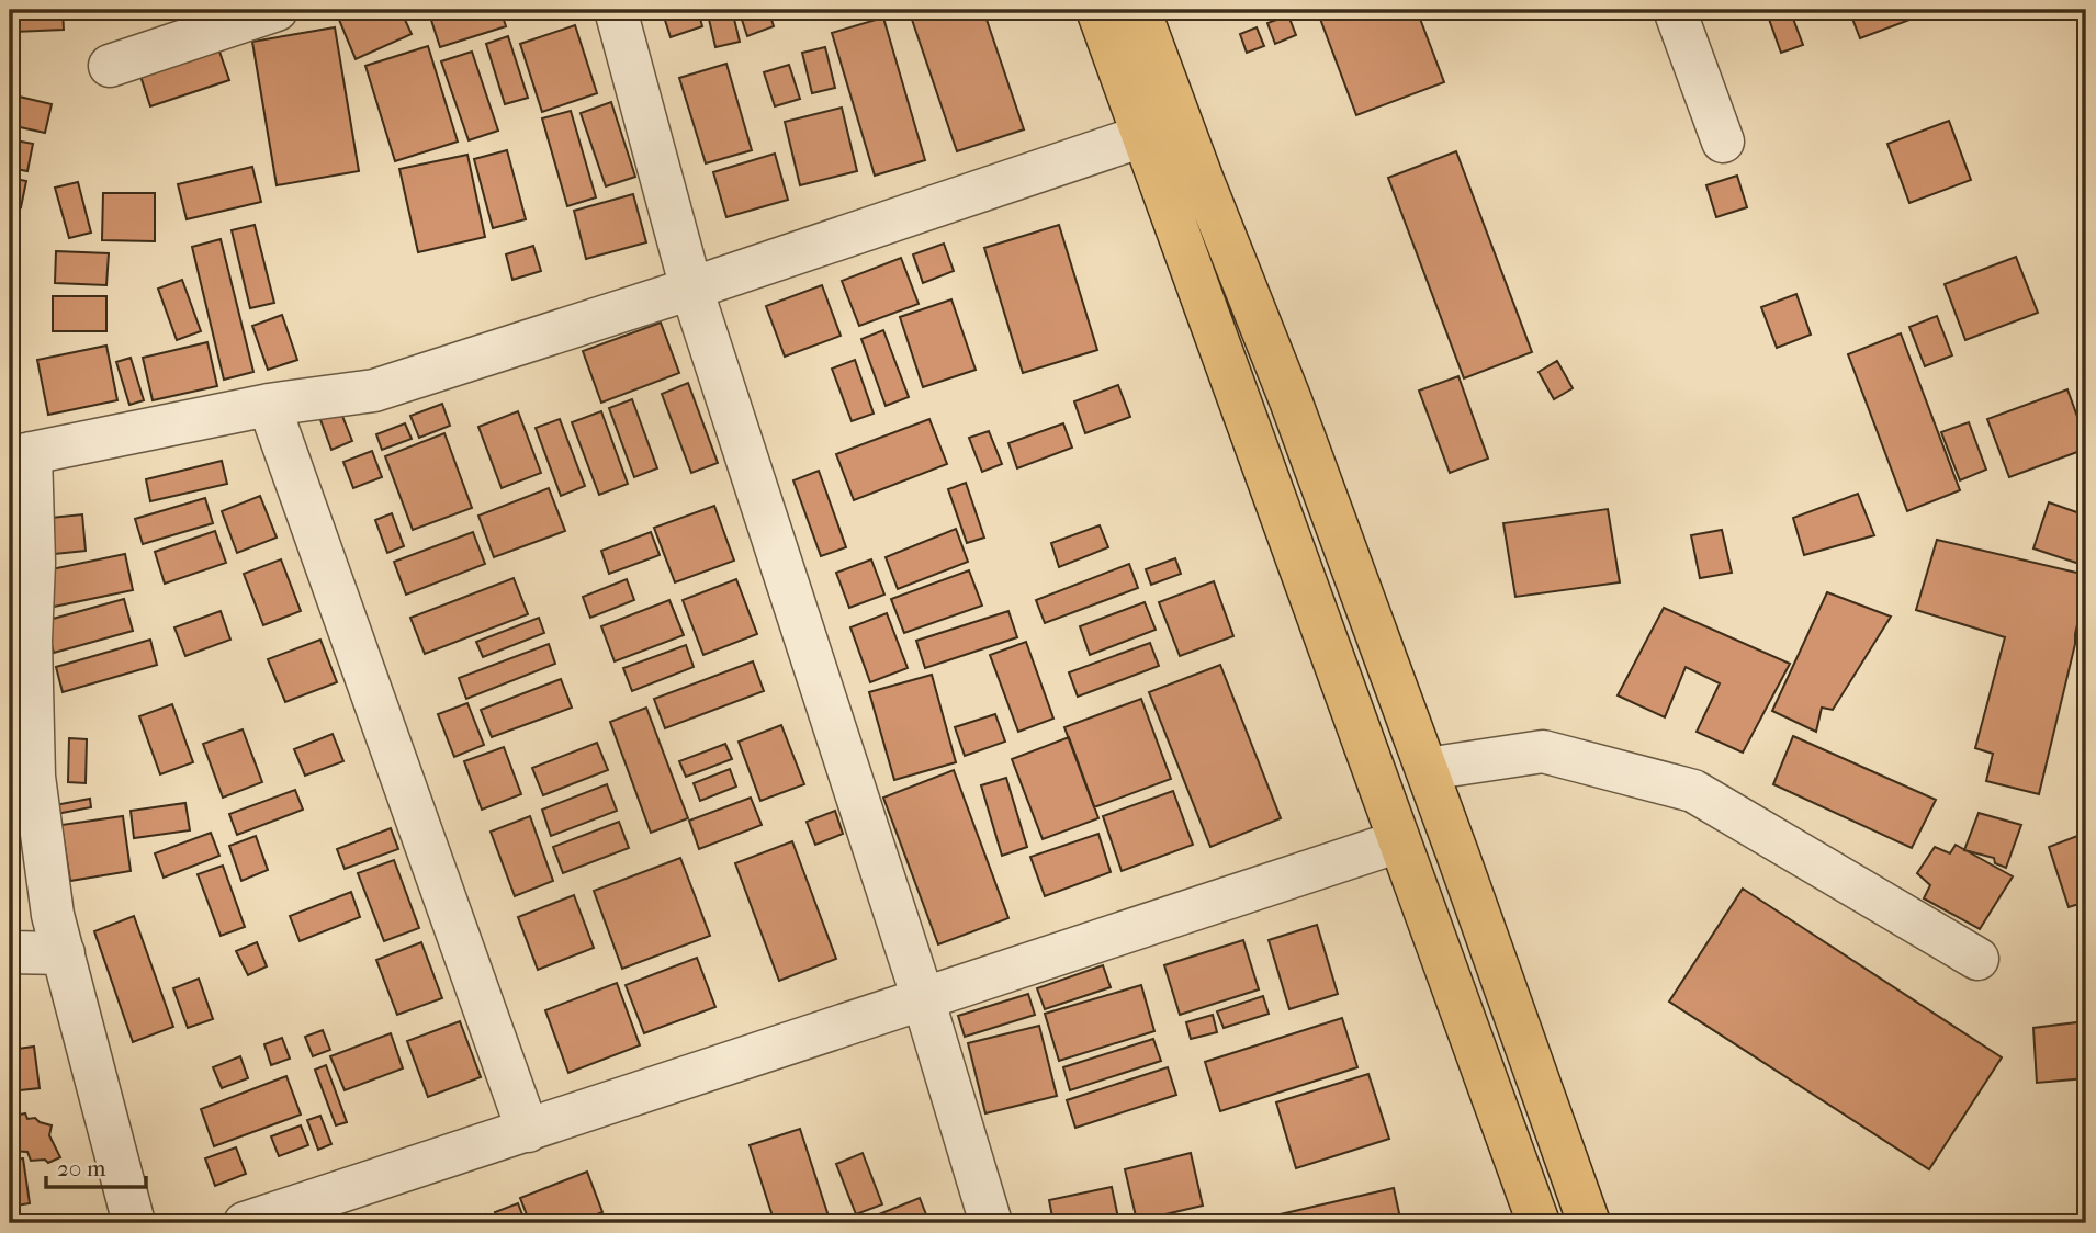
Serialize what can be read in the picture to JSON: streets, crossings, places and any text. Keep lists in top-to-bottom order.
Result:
{
  "scale_bar": "20 m"
}
